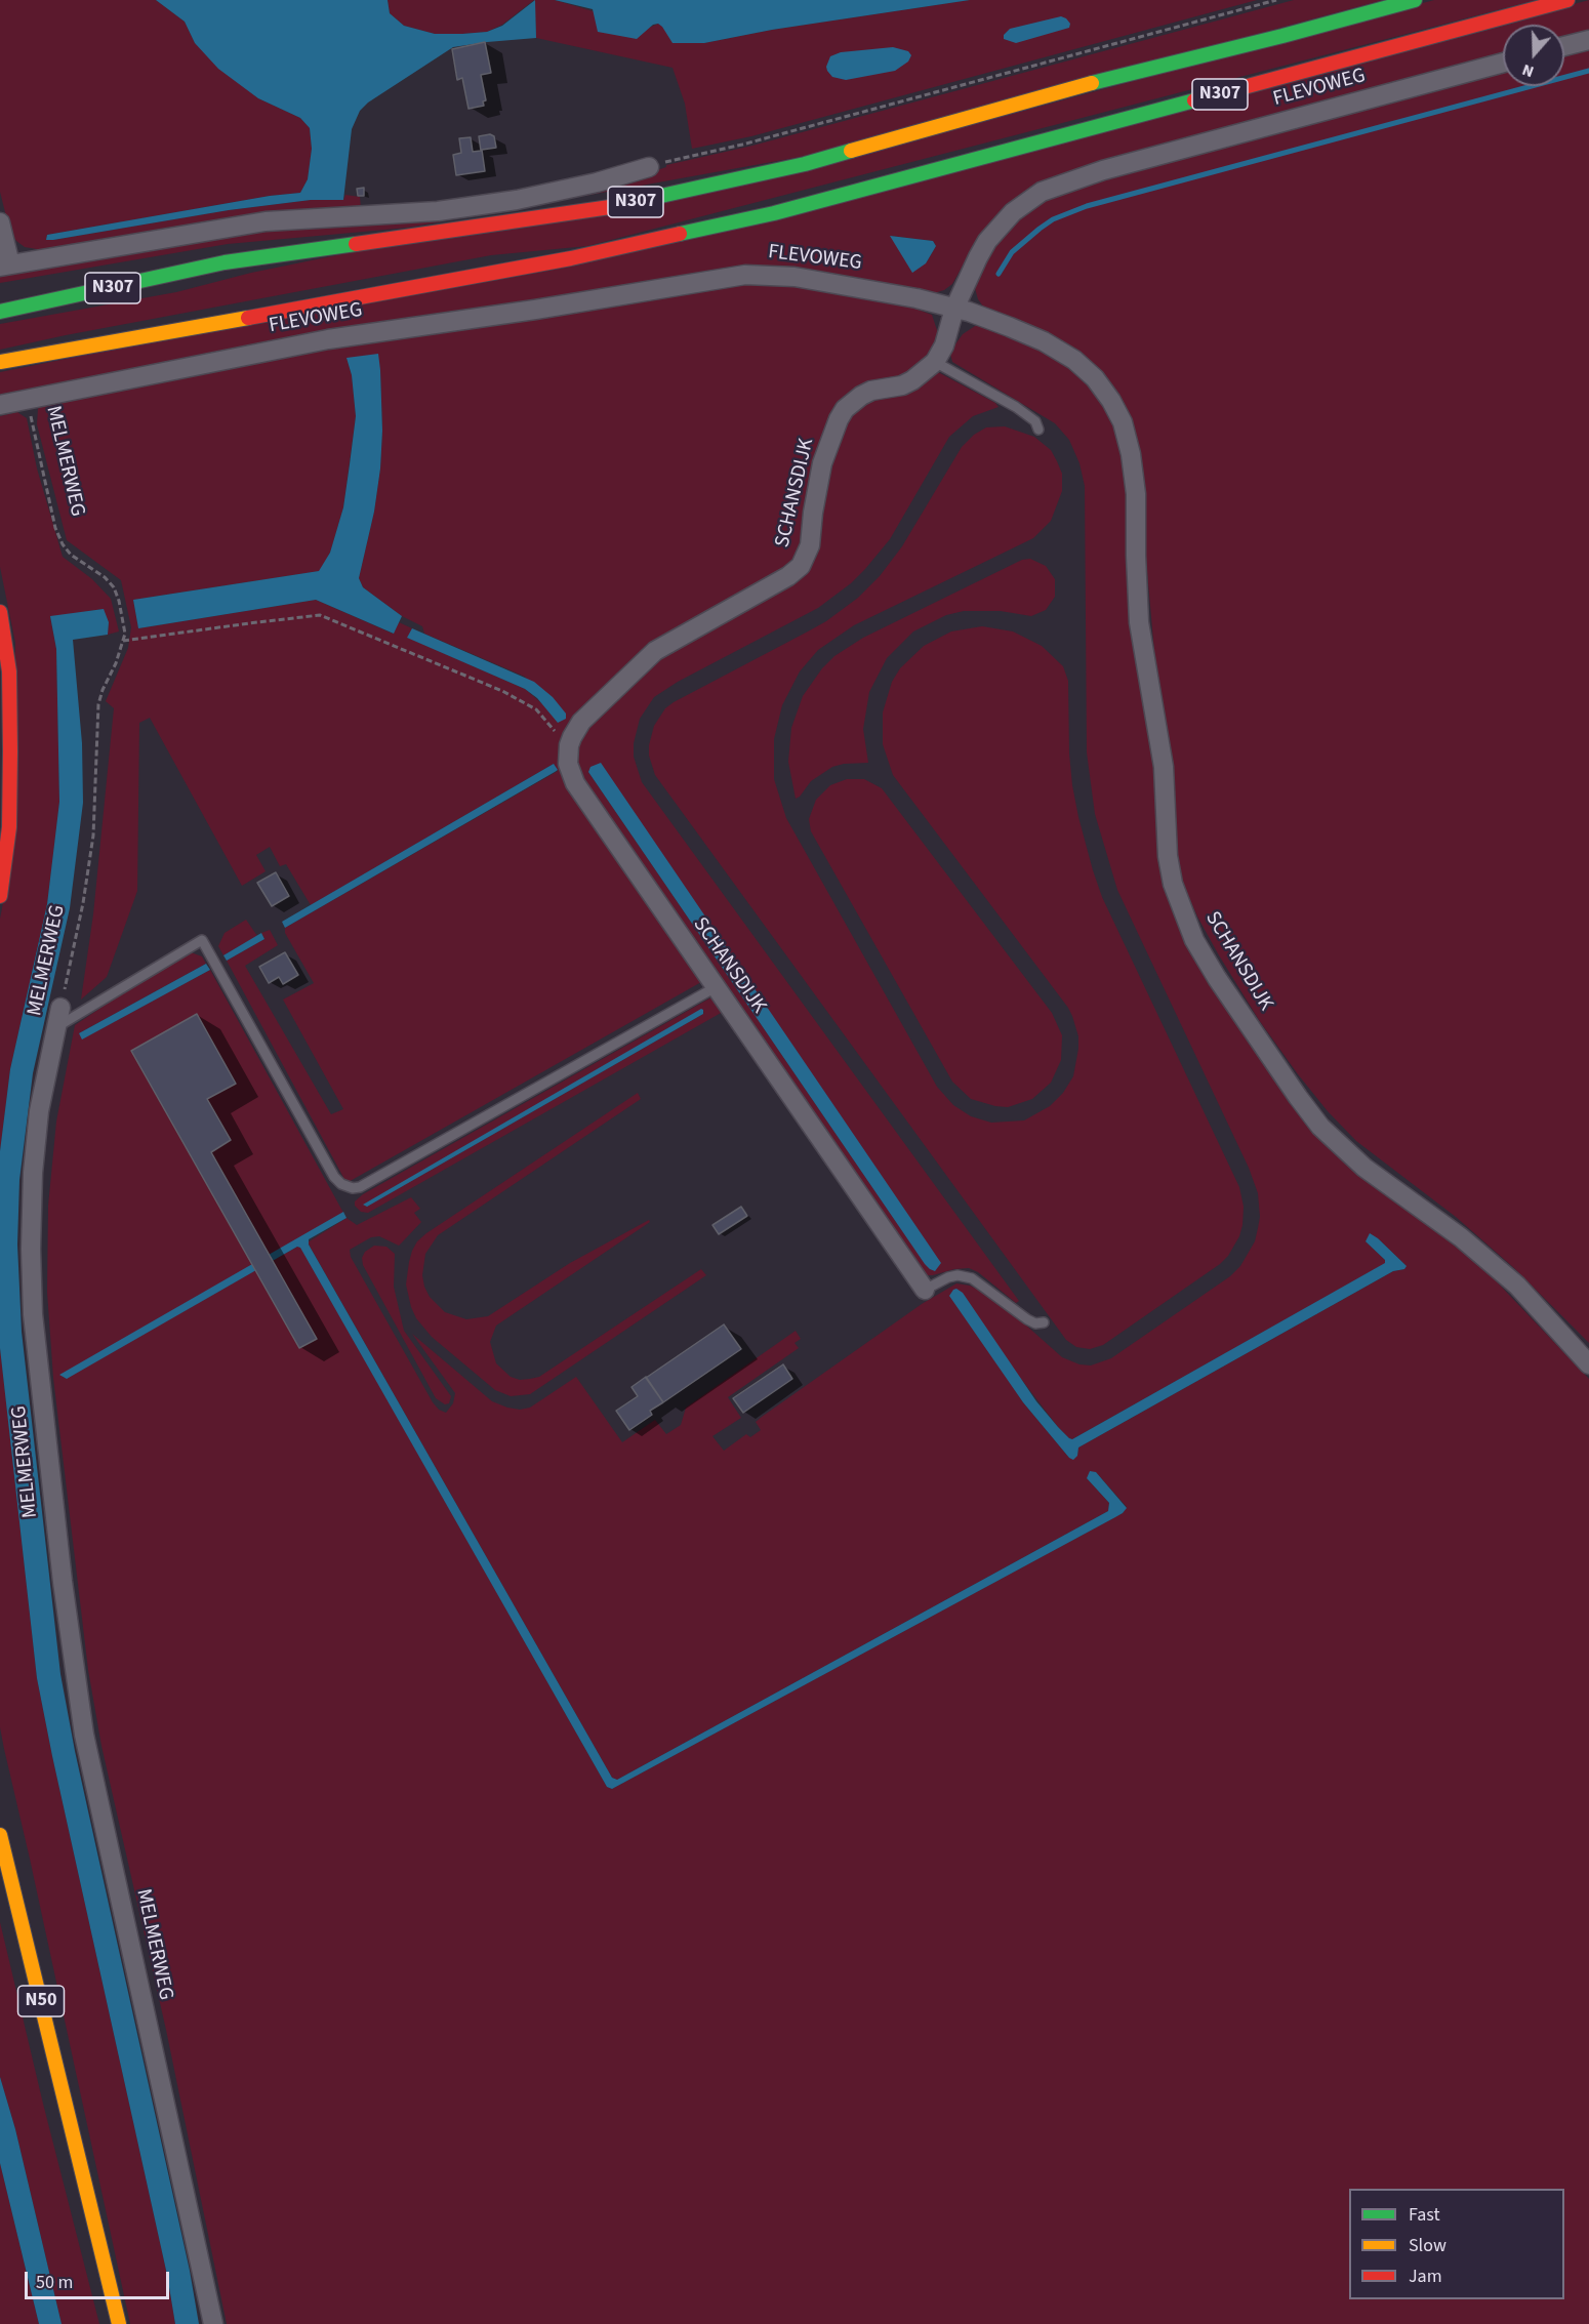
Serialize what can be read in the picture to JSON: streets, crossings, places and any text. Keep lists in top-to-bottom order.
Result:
{
  "streets": {
    "highway": ["FLEVOWEG", "N307", "N50"],
    "street": ["MELMERWEG", "SCHANSDIJK"]
  },
  "crossings": [
    ["FLEVOWEG", "MELMERWEG"],
    ["FLEVOWEG", "SCHANSDIJK"]
  ],
  "legend": ["Fast", "Slow", "Jam"],
  "scale_bar": "50 m",
  "north": "bottom"
}
